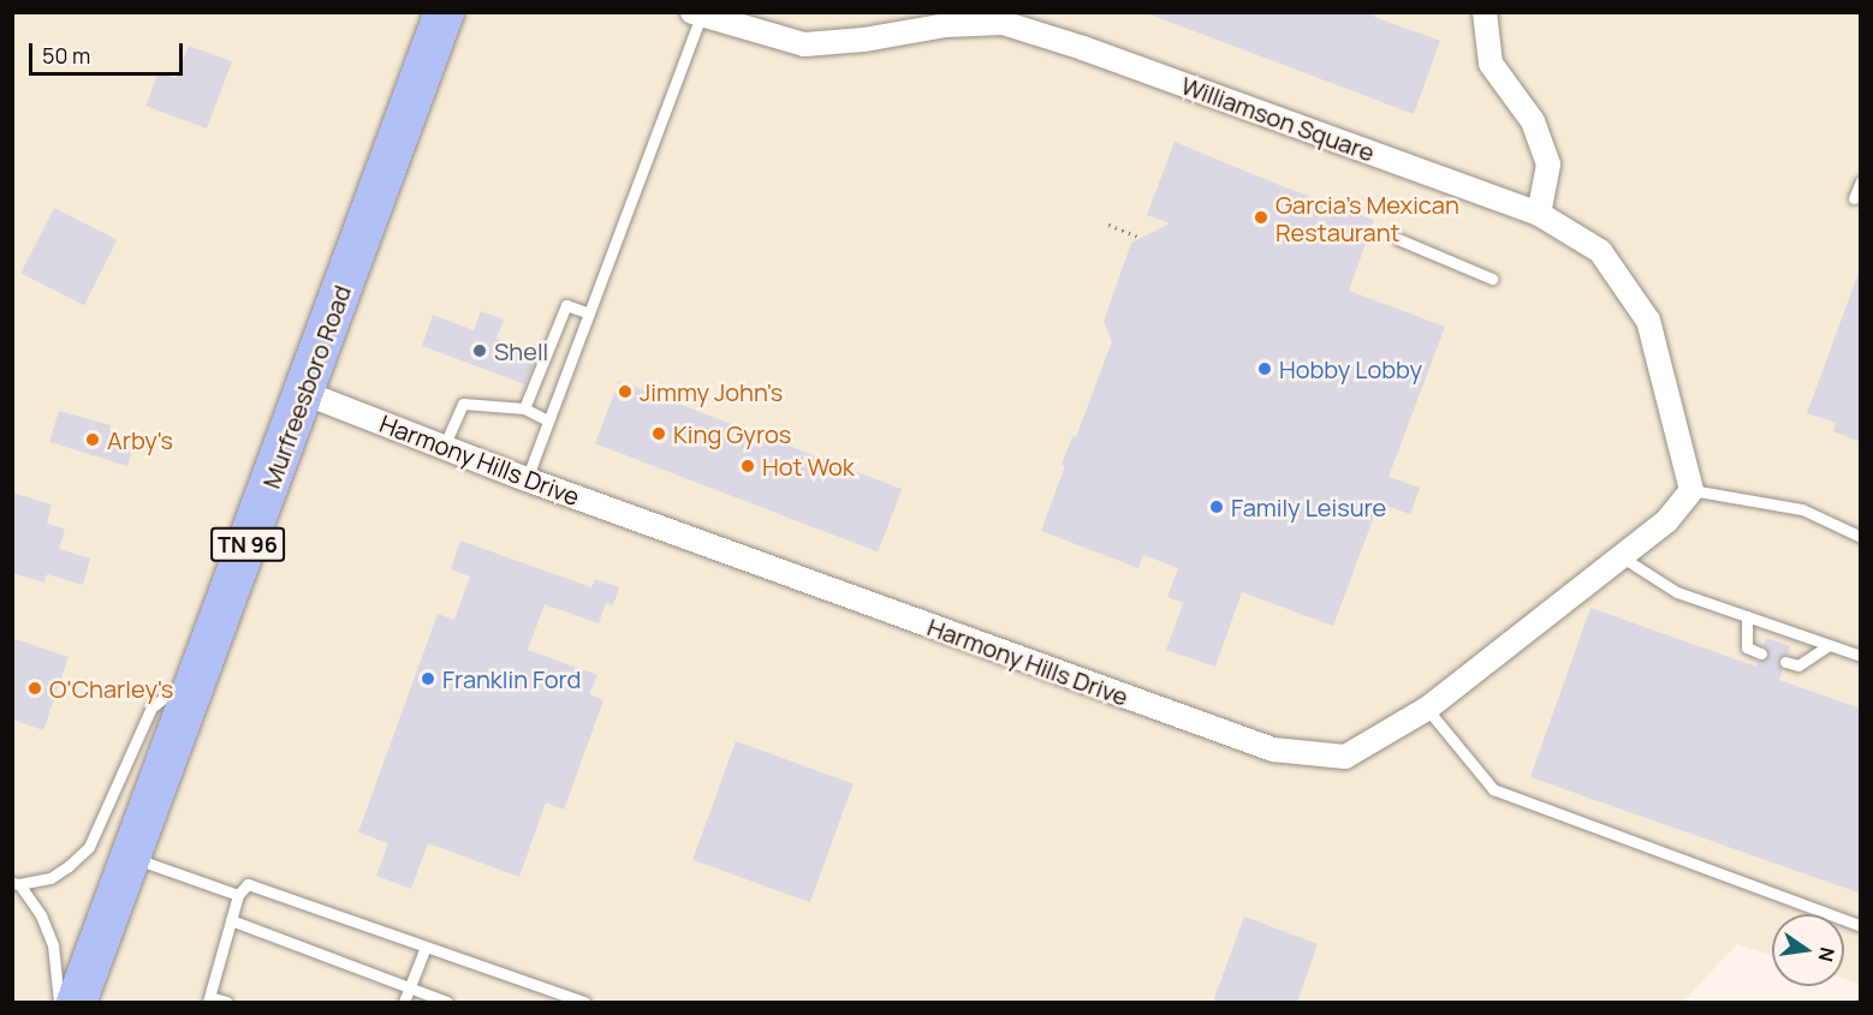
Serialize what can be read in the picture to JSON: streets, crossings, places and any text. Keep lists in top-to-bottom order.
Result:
{
  "streets": {
    "highway": ["Murfreesboro Road", "TN 96"],
    "street": ["Williamson Square", "Harmony Hills Drive"]
  },
  "crossings": [
    ["Williamson Square", "Harmony Hills Drive"],
    ["Murfreesboro Road", "Harmony Hills Drive"]
  ],
  "places": [
    "Garcia's Mexican Restaurant",
    "Shell",
    "Hobby Lobby",
    "Jimmy John's",
    "King Gyros",
    "Arby's",
    "Hot Wok",
    "Family Leisure",
    "Franklin Ford",
    "O'Charley's"
  ],
  "scale_bar": "50 m",
  "north": "right"
}
